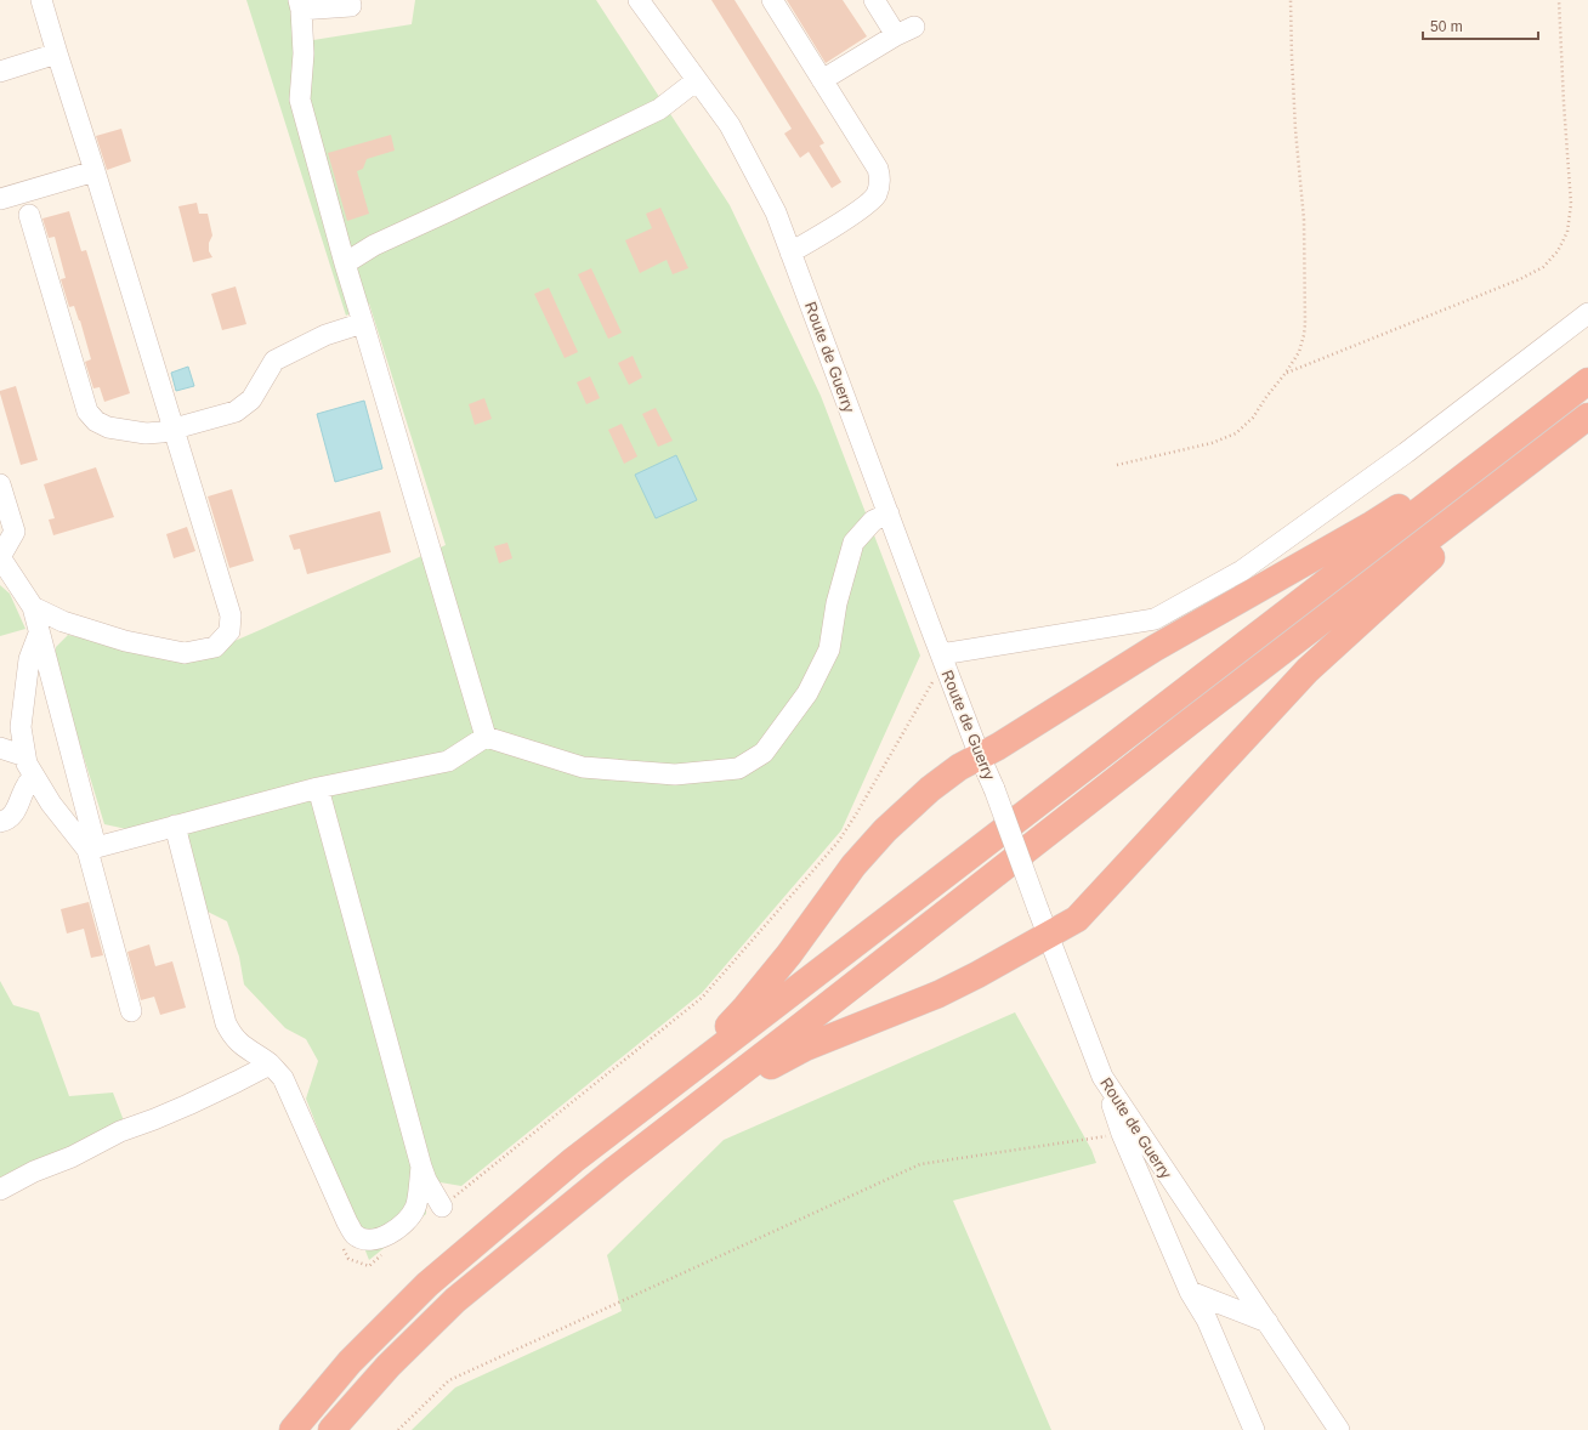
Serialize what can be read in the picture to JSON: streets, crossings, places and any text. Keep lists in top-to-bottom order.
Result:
{
  "streets": {
    "street": ["Route de Guerry"]
  },
  "scale_bar": "50 m"
}
